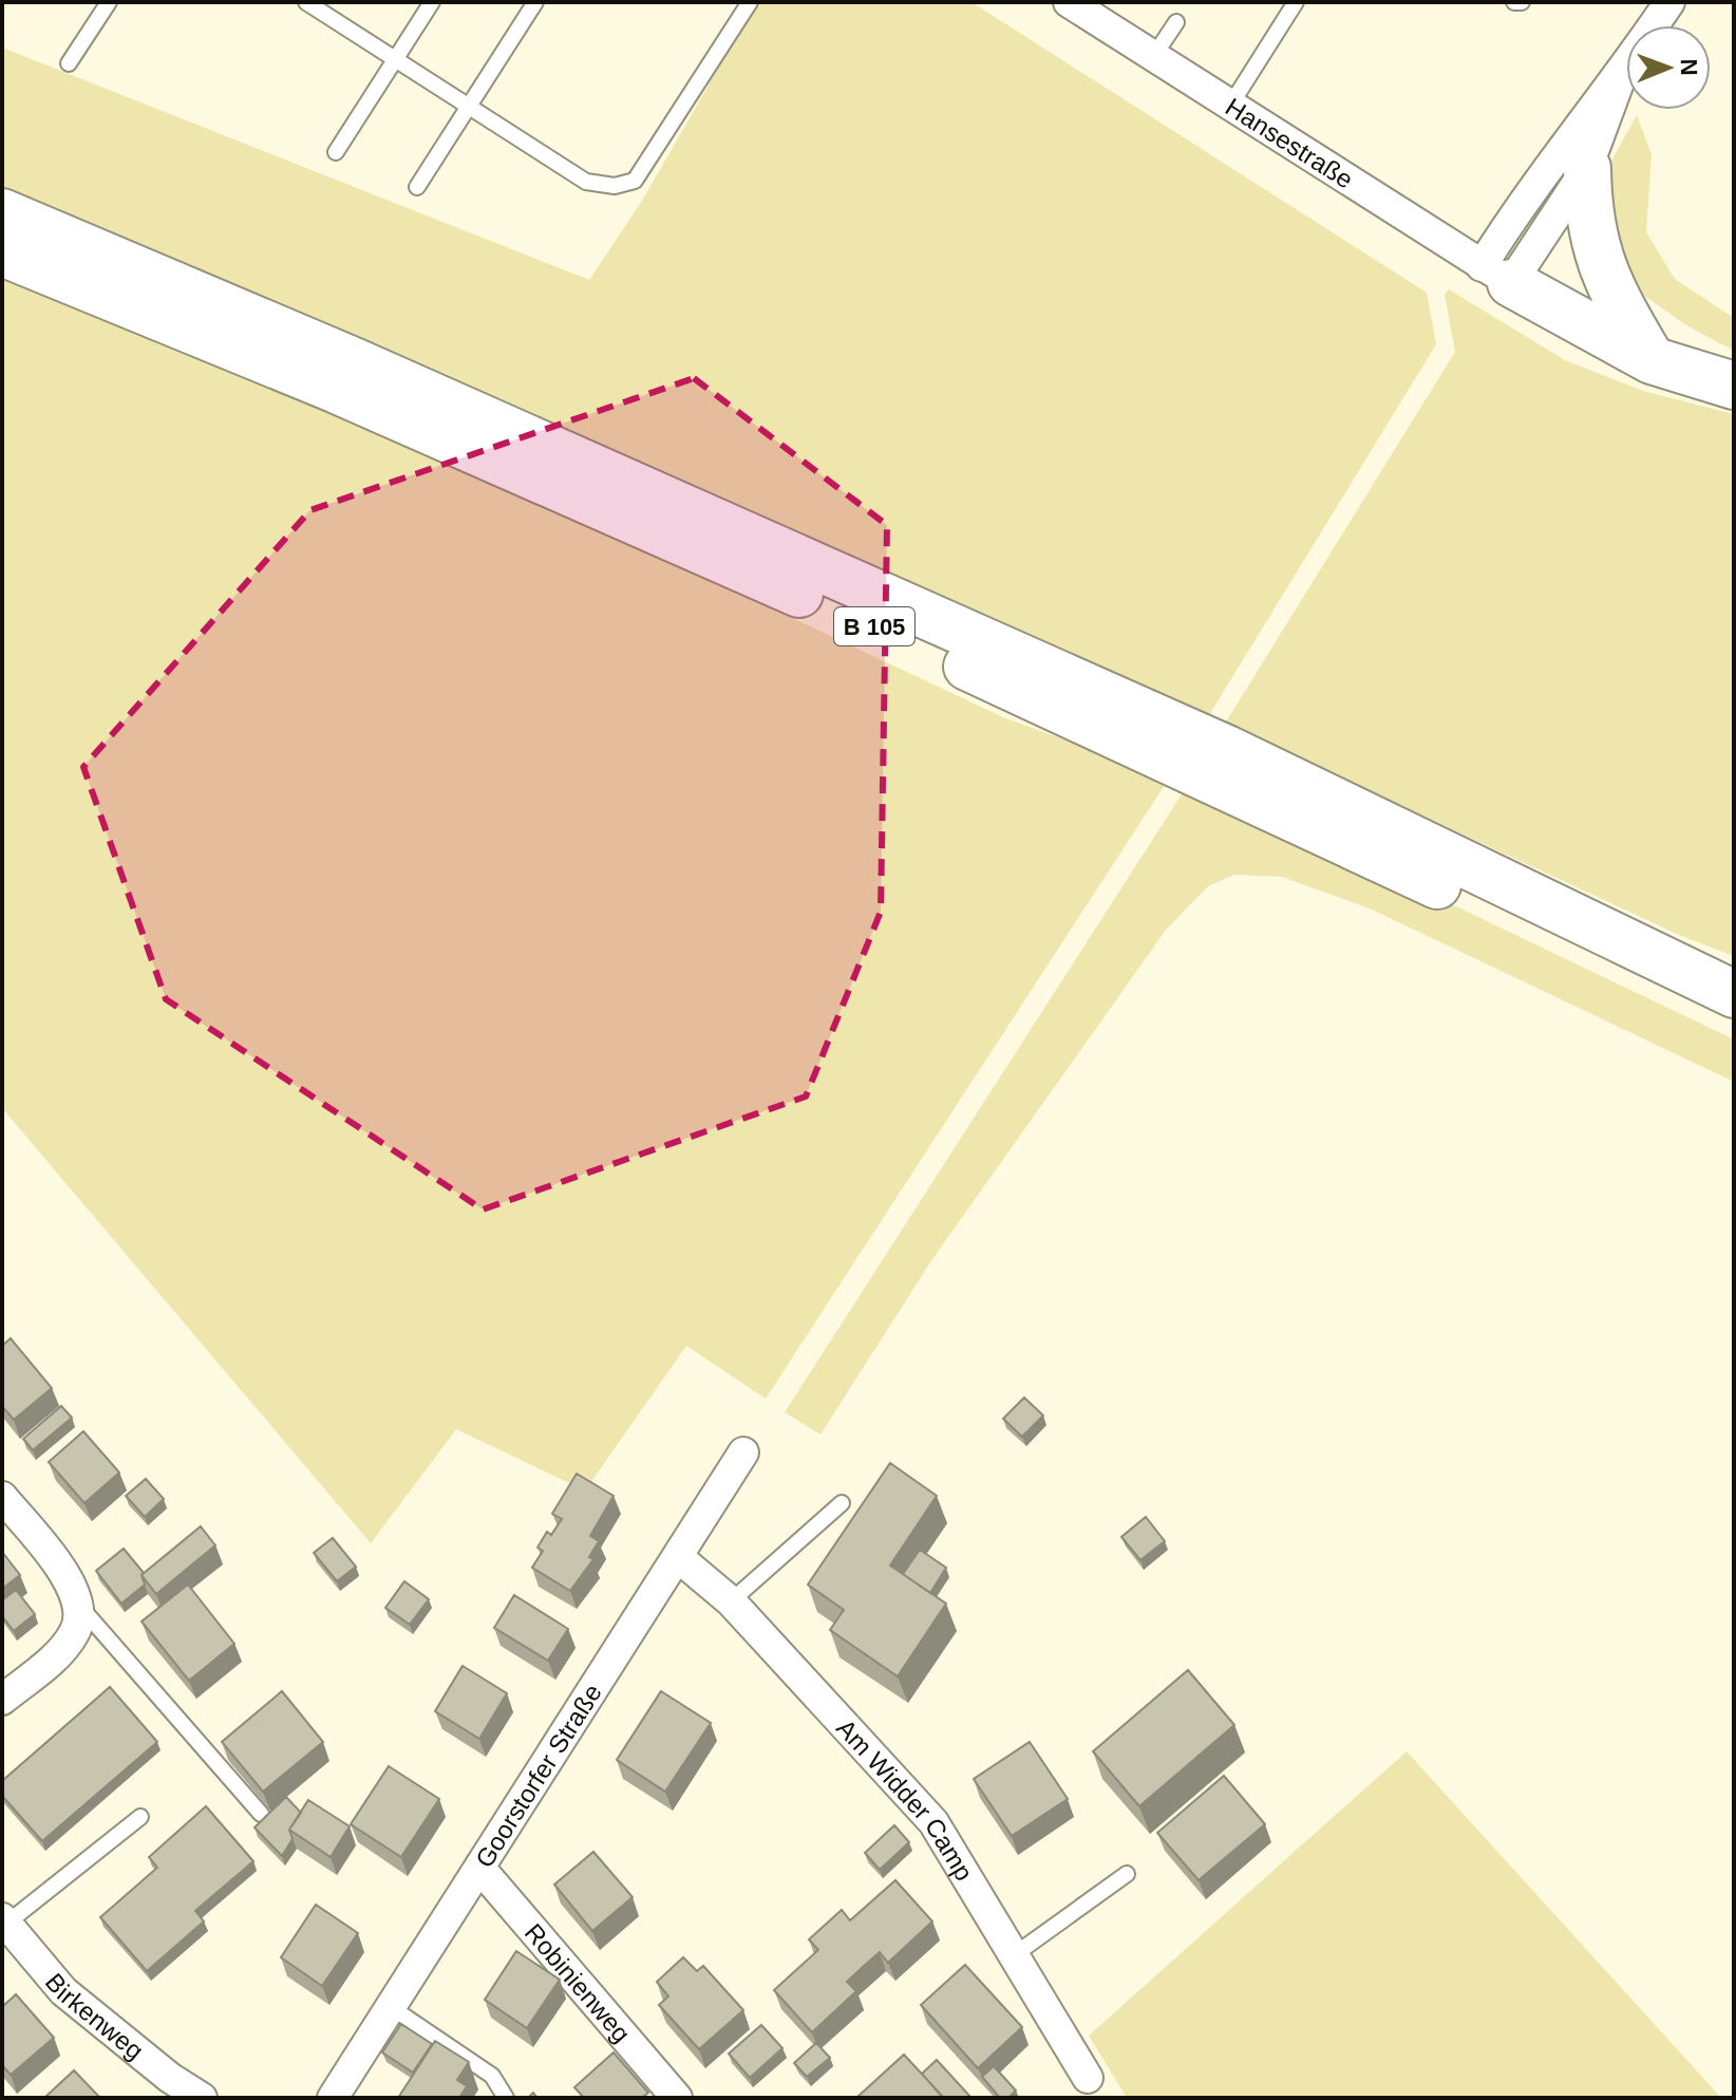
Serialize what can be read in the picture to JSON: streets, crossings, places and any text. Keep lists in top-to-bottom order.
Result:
{
  "streets": {
    "highway": ["B 105"],
    "street": [
      "Hansestraße",
      "Goorstorfer Straße",
      "Am Widder Camp",
      "Robinienweg",
      "Birkenweg"
    ]
  },
  "crossings": [
    ["Goorstorfer Straße", "Am Widder Camp"],
    ["Goorstorfer Straße", "Robinienweg"]
  ],
  "north": "right"
}
